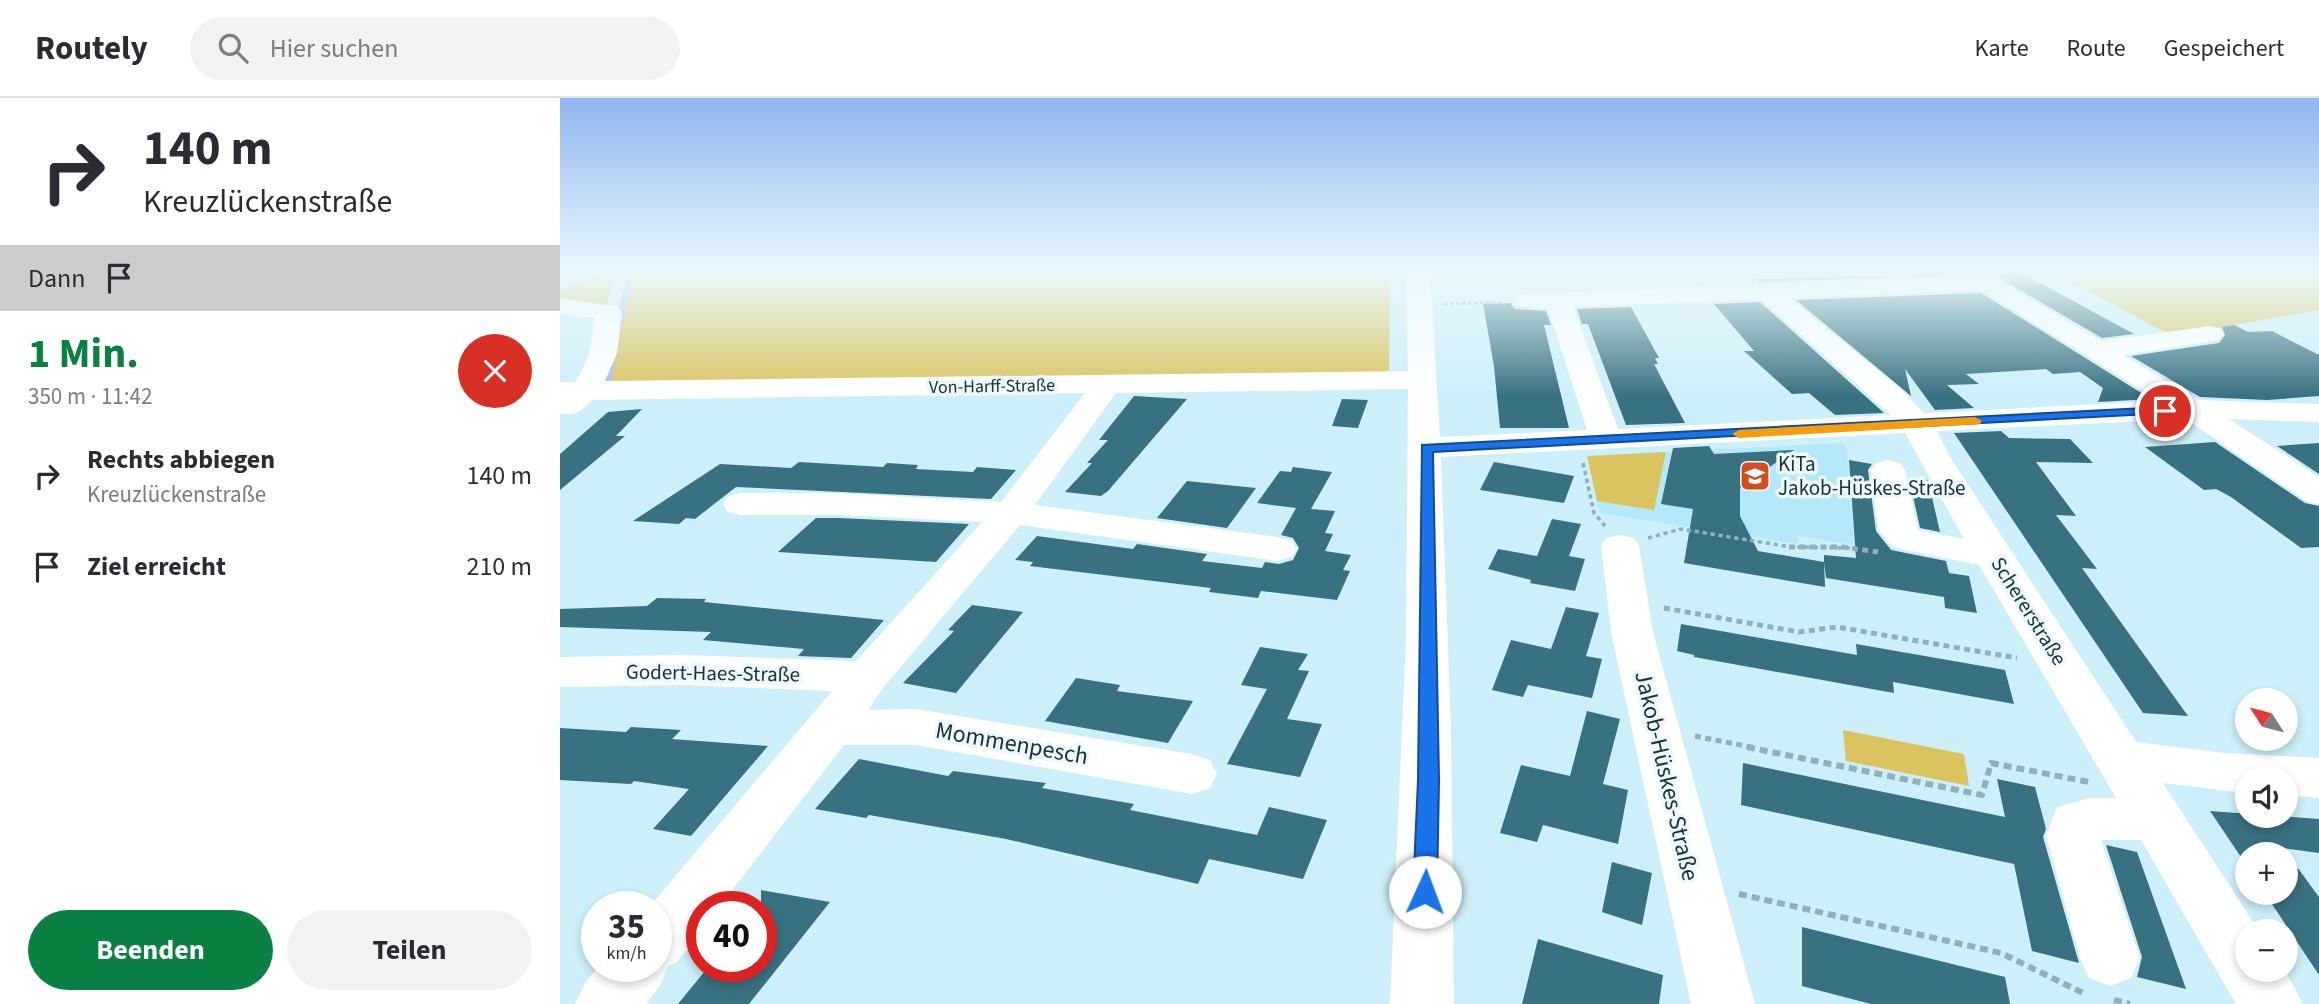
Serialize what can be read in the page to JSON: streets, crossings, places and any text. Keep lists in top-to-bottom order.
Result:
{
  "streets": {
    "street": [
      "Von-Harff-Straße",
      "Schererstraße",
      "Godert-Haes-Straße",
      "Mommenpesch",
      "Jakob-Hüskes-Straße"
    ]
  },
  "places": {
    "school or university": ["KiTa Jakob-Hüskes-Straße"]
  },
  "north": "top left",
  "page": {
    "header": "Routely",
    "search": "Hier suchen",
    "nav": ["Karte", "Route", "Gespeichert"],
    "turn": ["140 m", "Kreuzlückenstraße"],
    "then": "Dann",
    "heading": ["1 Min.", "350 m · 11:42"],
    "list": [
      {
        "name": "Rechts abbiegen",
        "note": "Kreuzlückenstraße",
        "value": "140 m"
      },
      {
        "name": "Ziel erreicht",
        "value": "210 m"
      }
    ],
    "map_buttons": ["+", "−"],
    "speed": "35 km/h",
    "limit": "40",
    "buttons": ["Beenden", "Teilen"]
  }
}
